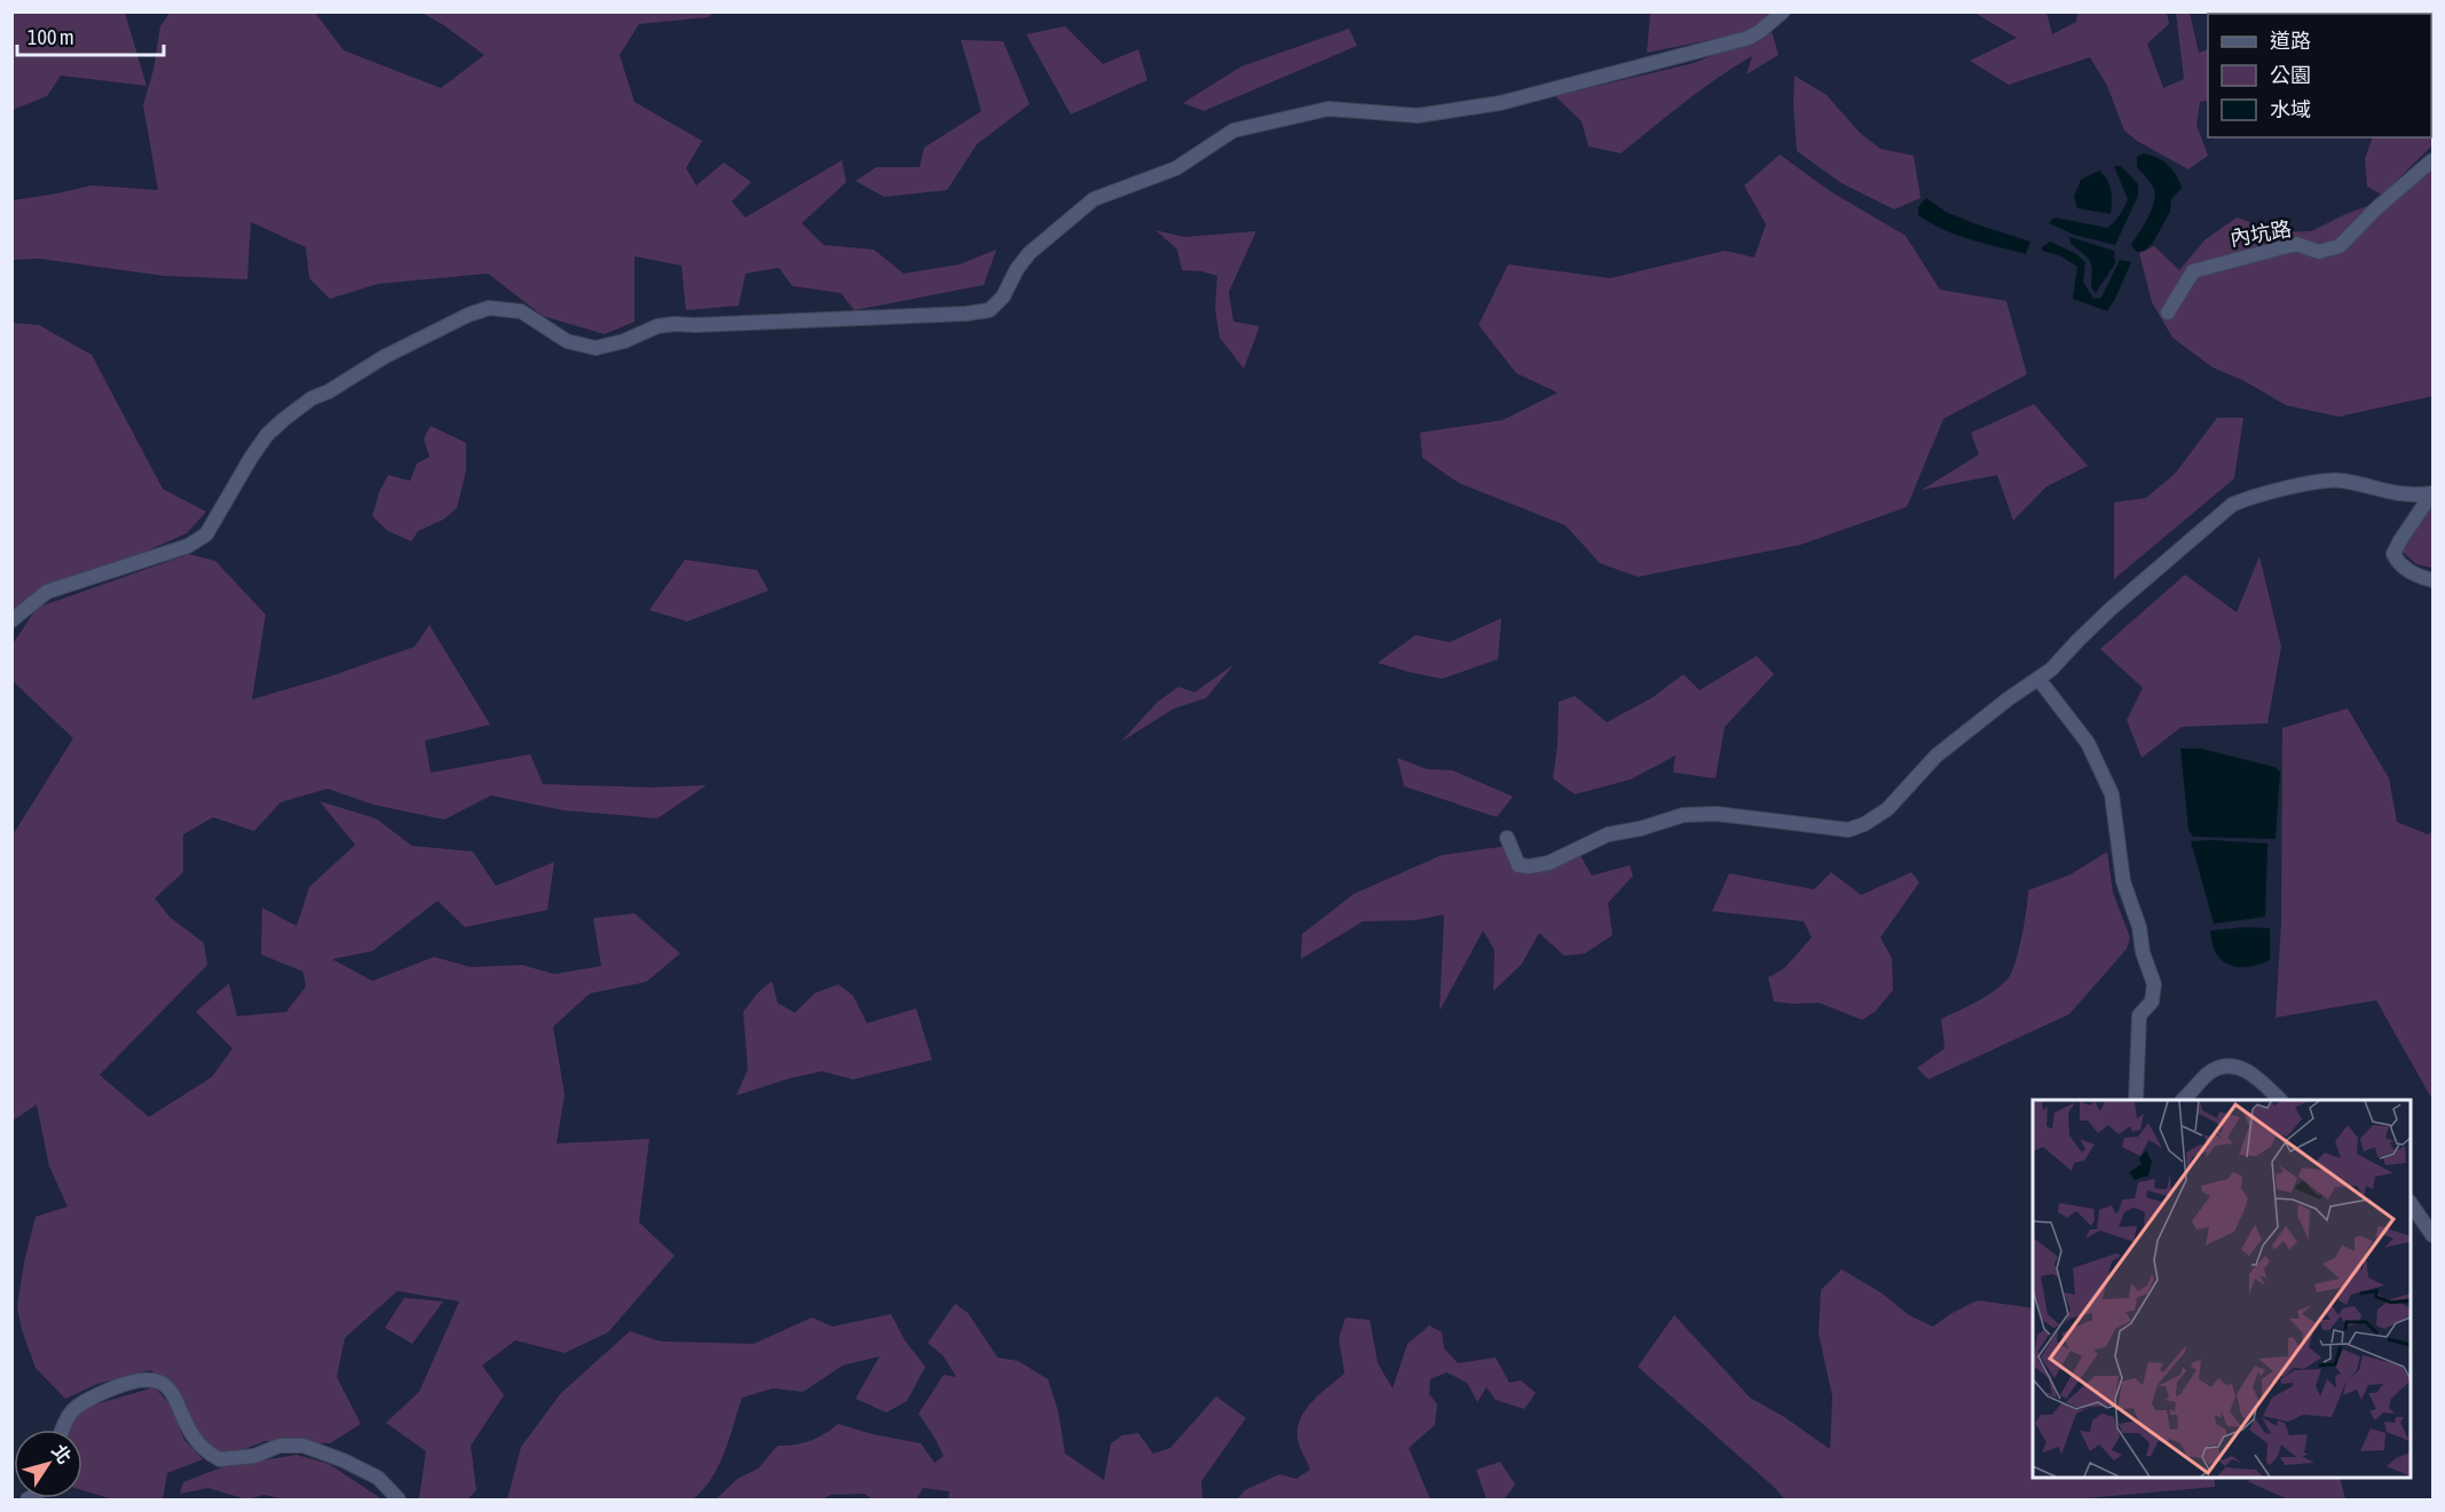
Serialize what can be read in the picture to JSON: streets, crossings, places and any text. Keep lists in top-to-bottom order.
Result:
{
  "streets": {
    "street": ["內坑路"]
  },
  "legend": ["道路", "公園", "水域"],
  "scale_bar": "100 m",
  "north": "top right"
}
